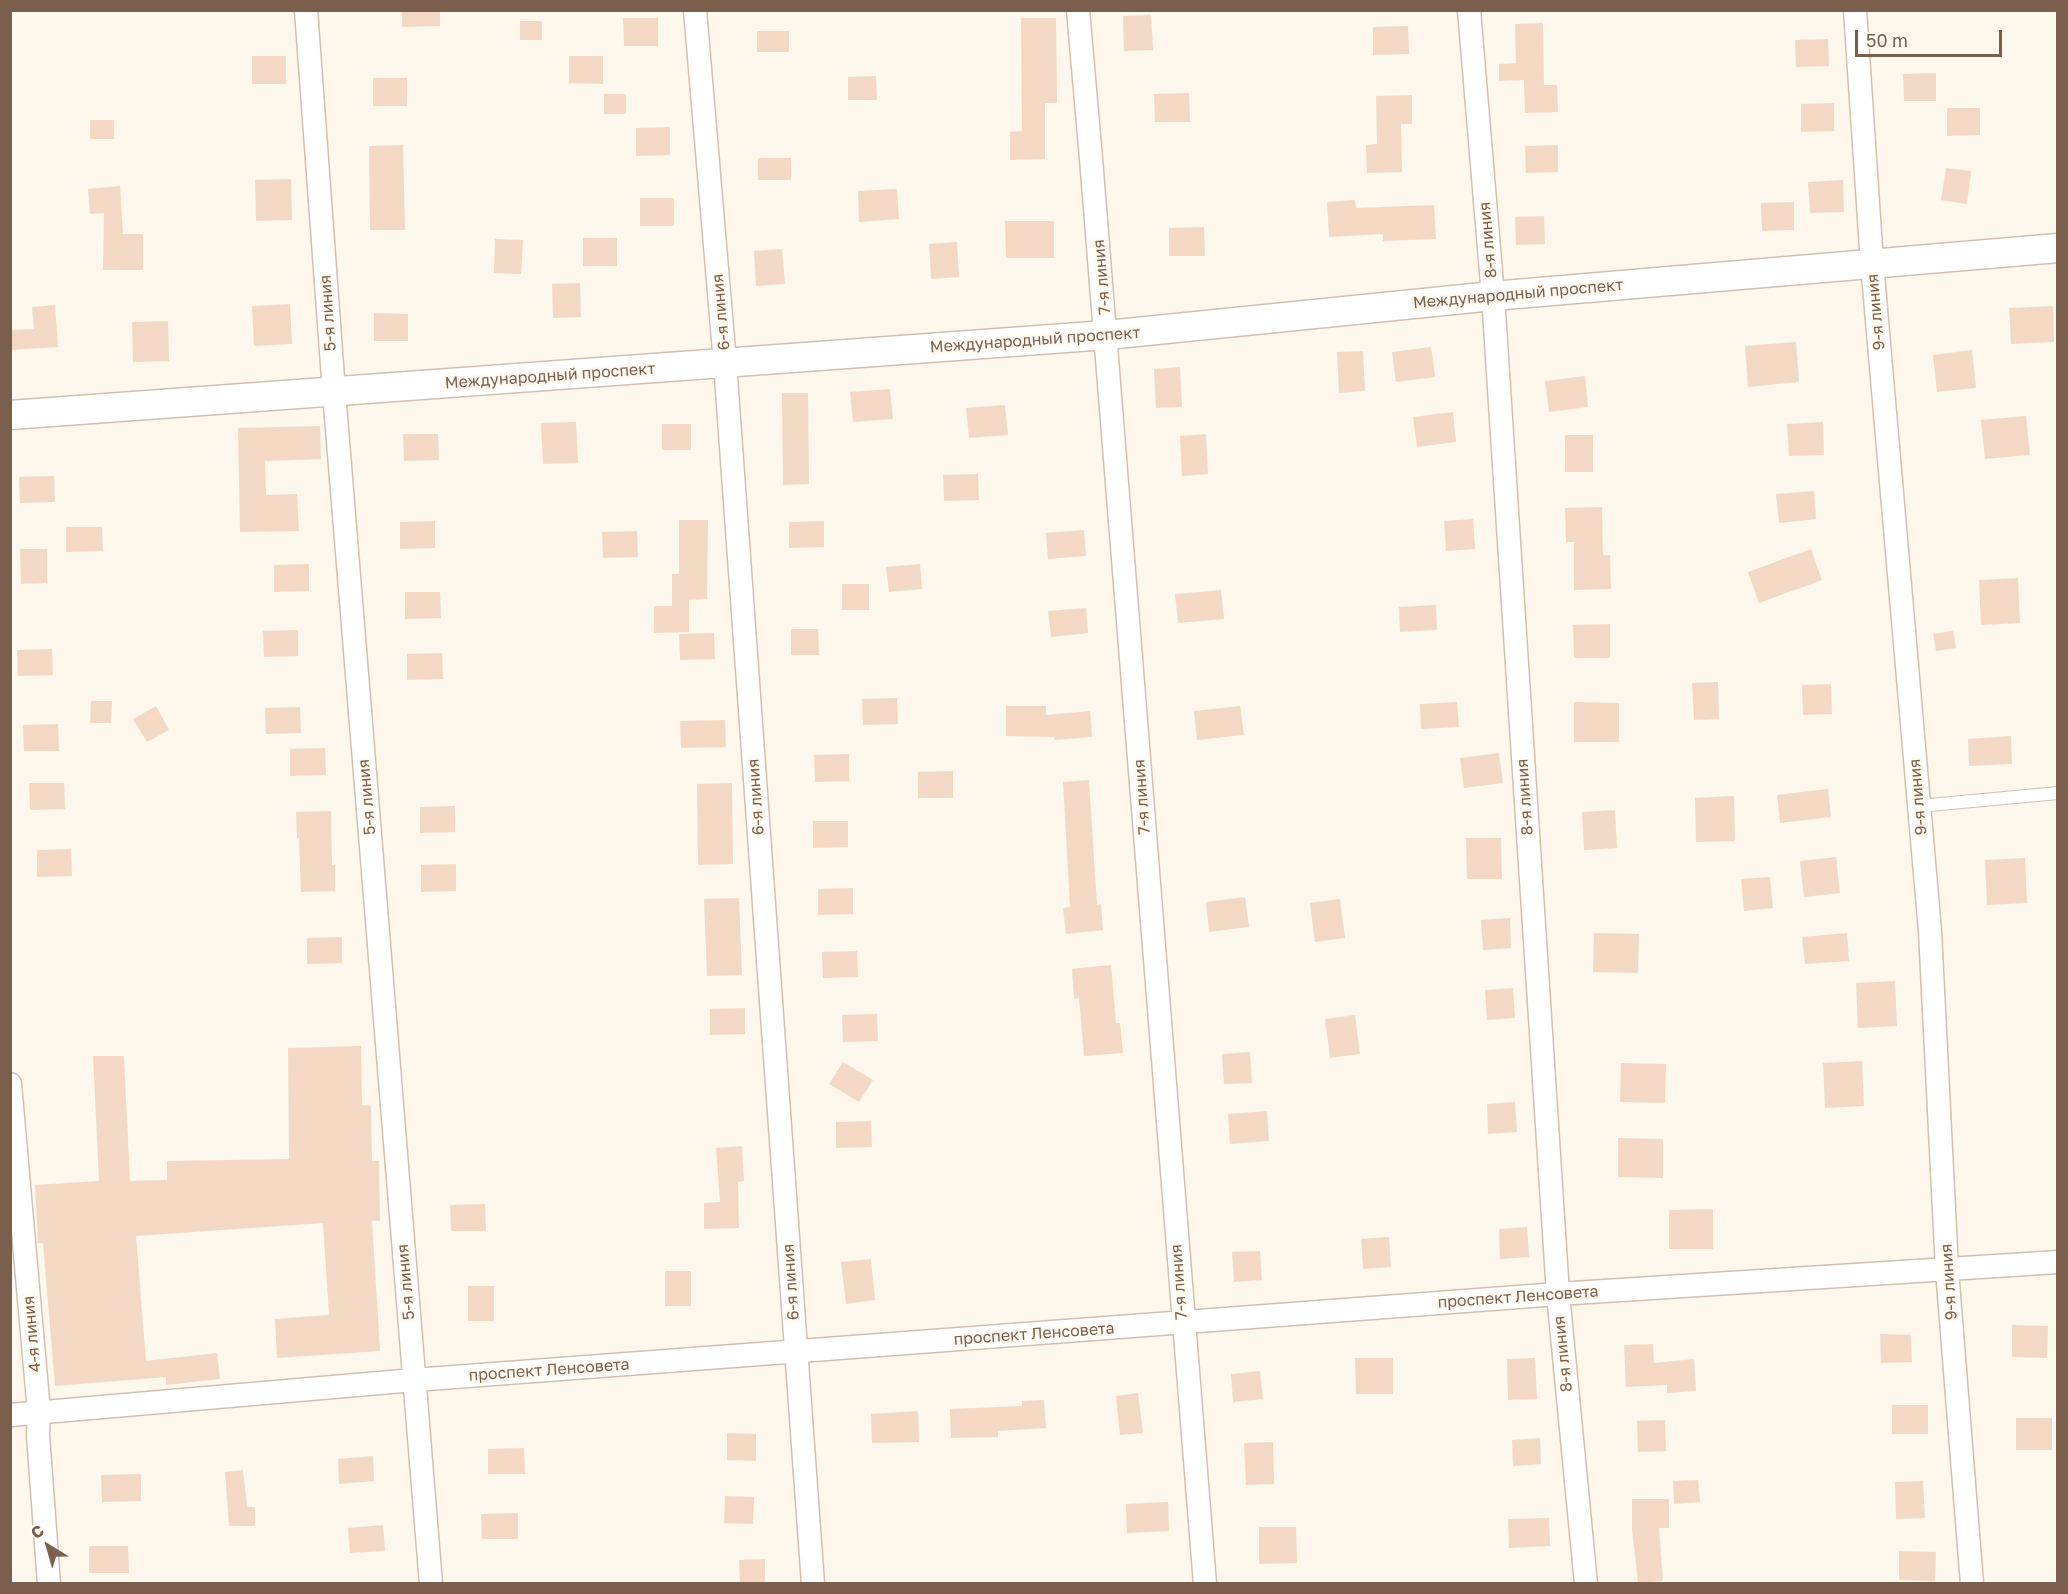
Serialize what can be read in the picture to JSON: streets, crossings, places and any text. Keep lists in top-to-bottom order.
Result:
{
  "streets": {
    "street": [
      "8-я линия",
      "7-я линия",
      "Международный проспект",
      "6-я линия",
      "9-я линия",
      "5-я линия",
      "проспект Ленсовета",
      "4-я линия"
    ]
  },
  "crossings": [
    ["8-я линия", "Международный проспект"],
    ["8-я линия", "проспект Ленсовета"],
    ["7-я линия", "Международный проспект"],
    ["7-я линия", "проспект Ленсовета"],
    ["Международный проспект", "6-я линия"],
    ["Международный проспект", "9-я линия"],
    ["Международный проспект", "5-я линия"],
    ["6-я линия", "проспект Ленсовета"],
    ["9-я линия", "проспект Ленсовета"],
    ["5-я линия", "проспект Ленсовета"],
    ["проспект Ленсовета", "4-я линия"]
  ],
  "scale_bar": "50 m",
  "north": "top left"
}
